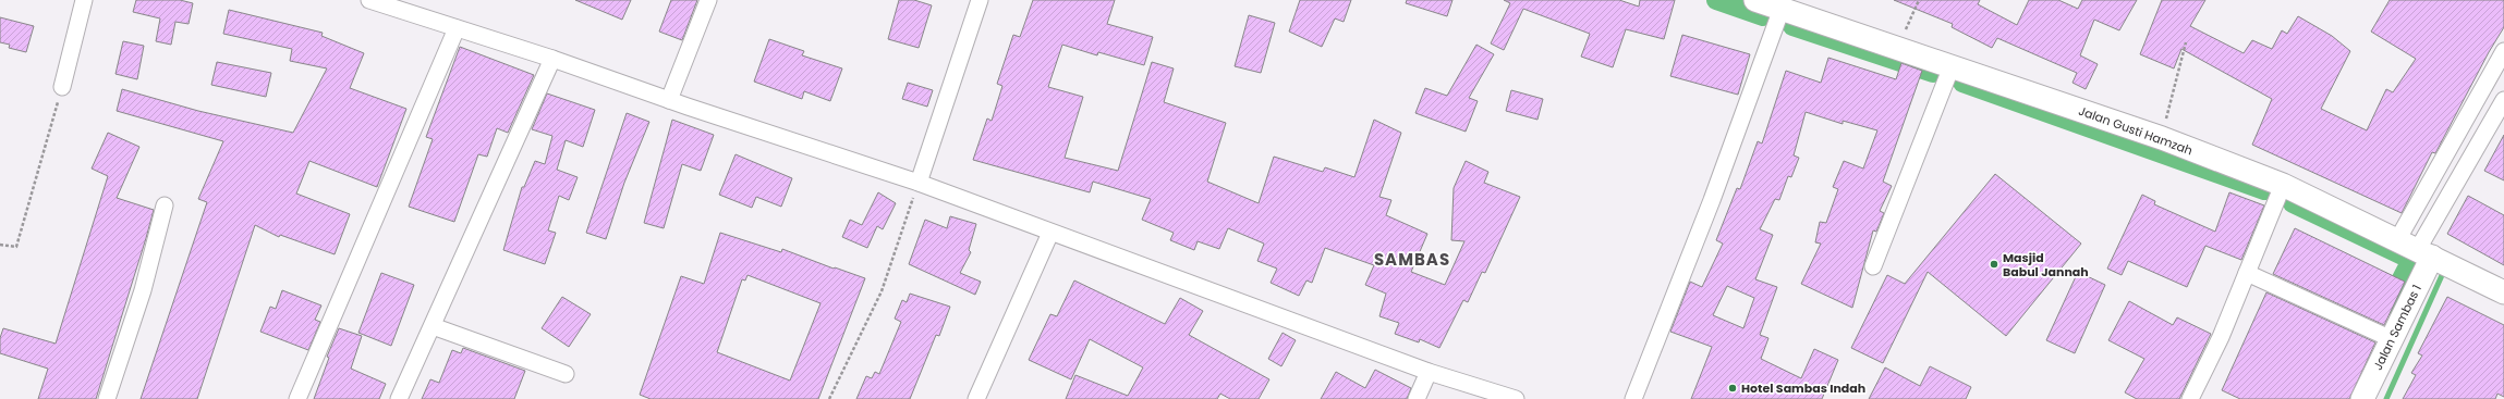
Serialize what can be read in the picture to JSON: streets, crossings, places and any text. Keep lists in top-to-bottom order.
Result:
{
  "streets": {
    "street": ["Jalan Gusti Hamzah", "Jalan Sambas 1"]
  },
  "crossings": [
    ["Jalan Gusti Hamzah", "Jalan Sambas 1"]
  ],
  "districts": ["SAMBAS"],
  "places": ["Masjid Babul Jannah", "Hotel Sambas Indah"]
}
